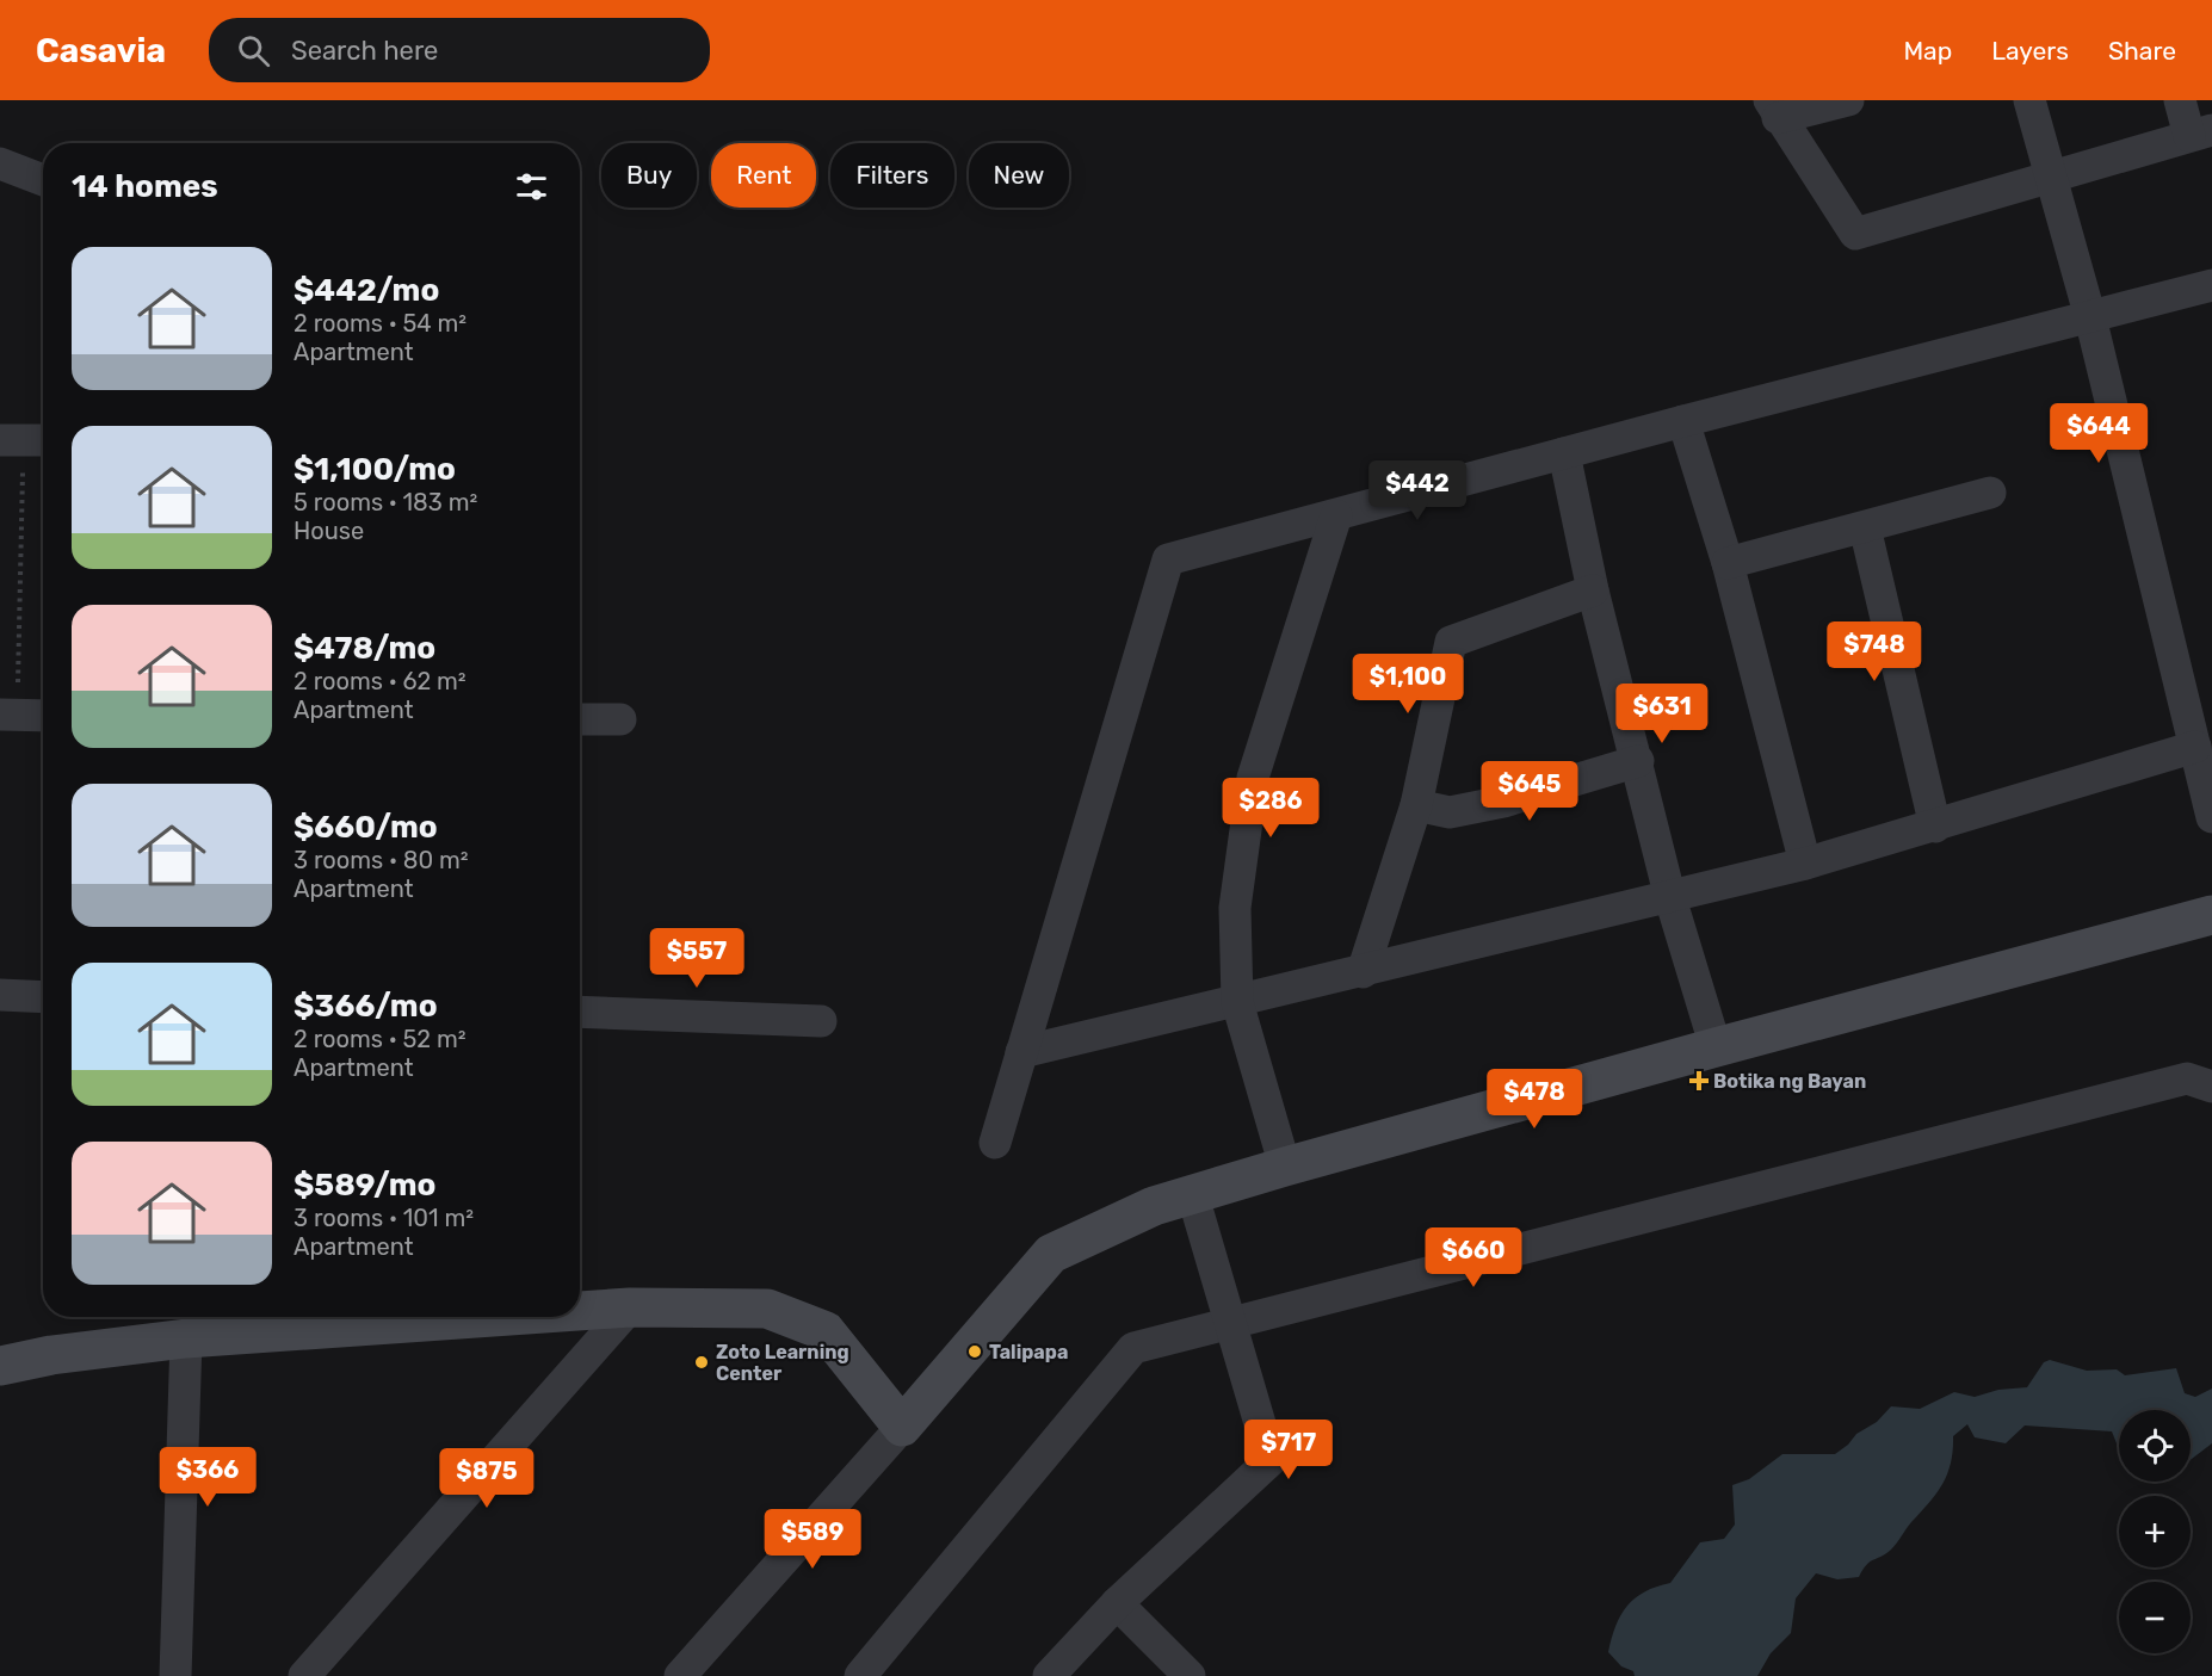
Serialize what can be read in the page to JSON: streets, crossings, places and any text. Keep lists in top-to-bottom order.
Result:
{
  "places": {
    "health": ["Botika ng Bayan"],
    "other": ["Talipapa", "Zoto Learning Center"]
  },
  "page": {
    "header": "Casavia",
    "search": "Search here",
    "nav": ["Map", "Layers", "Share"],
    "chip": [
      "Buy",
      "Rent",
      "Filters",
      "New"
    ],
    "heading": "14 homes",
    "list": [
      {
        "name": "$442/mo",
        "note": "2 rooms · 54 m² · Apartment"
      },
      {
        "name": "$1,100/mo",
        "note": "5 rooms · 183 m² · House"
      },
      {
        "name": "$478/mo",
        "note": "2 rooms · 62 m² · Apartment"
      },
      {
        "name": "$660/mo",
        "note": "3 rooms · 80 m² · Apartment"
      },
      {
        "name": "$366/mo",
        "note": "2 rooms · 52 m² · Apartment"
      },
      {
        "name": "$589/mo",
        "note": "3 rooms · 101 m² · Apartment"
      }
    ],
    "price": [
      "$644",
      "$442",
      "$748",
      "$1,100",
      "$631",
      "$645",
      "$286",
      "$557",
      "$478",
      "$660",
      "$717",
      "$366",
      "$875",
      "$589"
    ],
    "map_buttons": ["+", "−"]
  }
}
